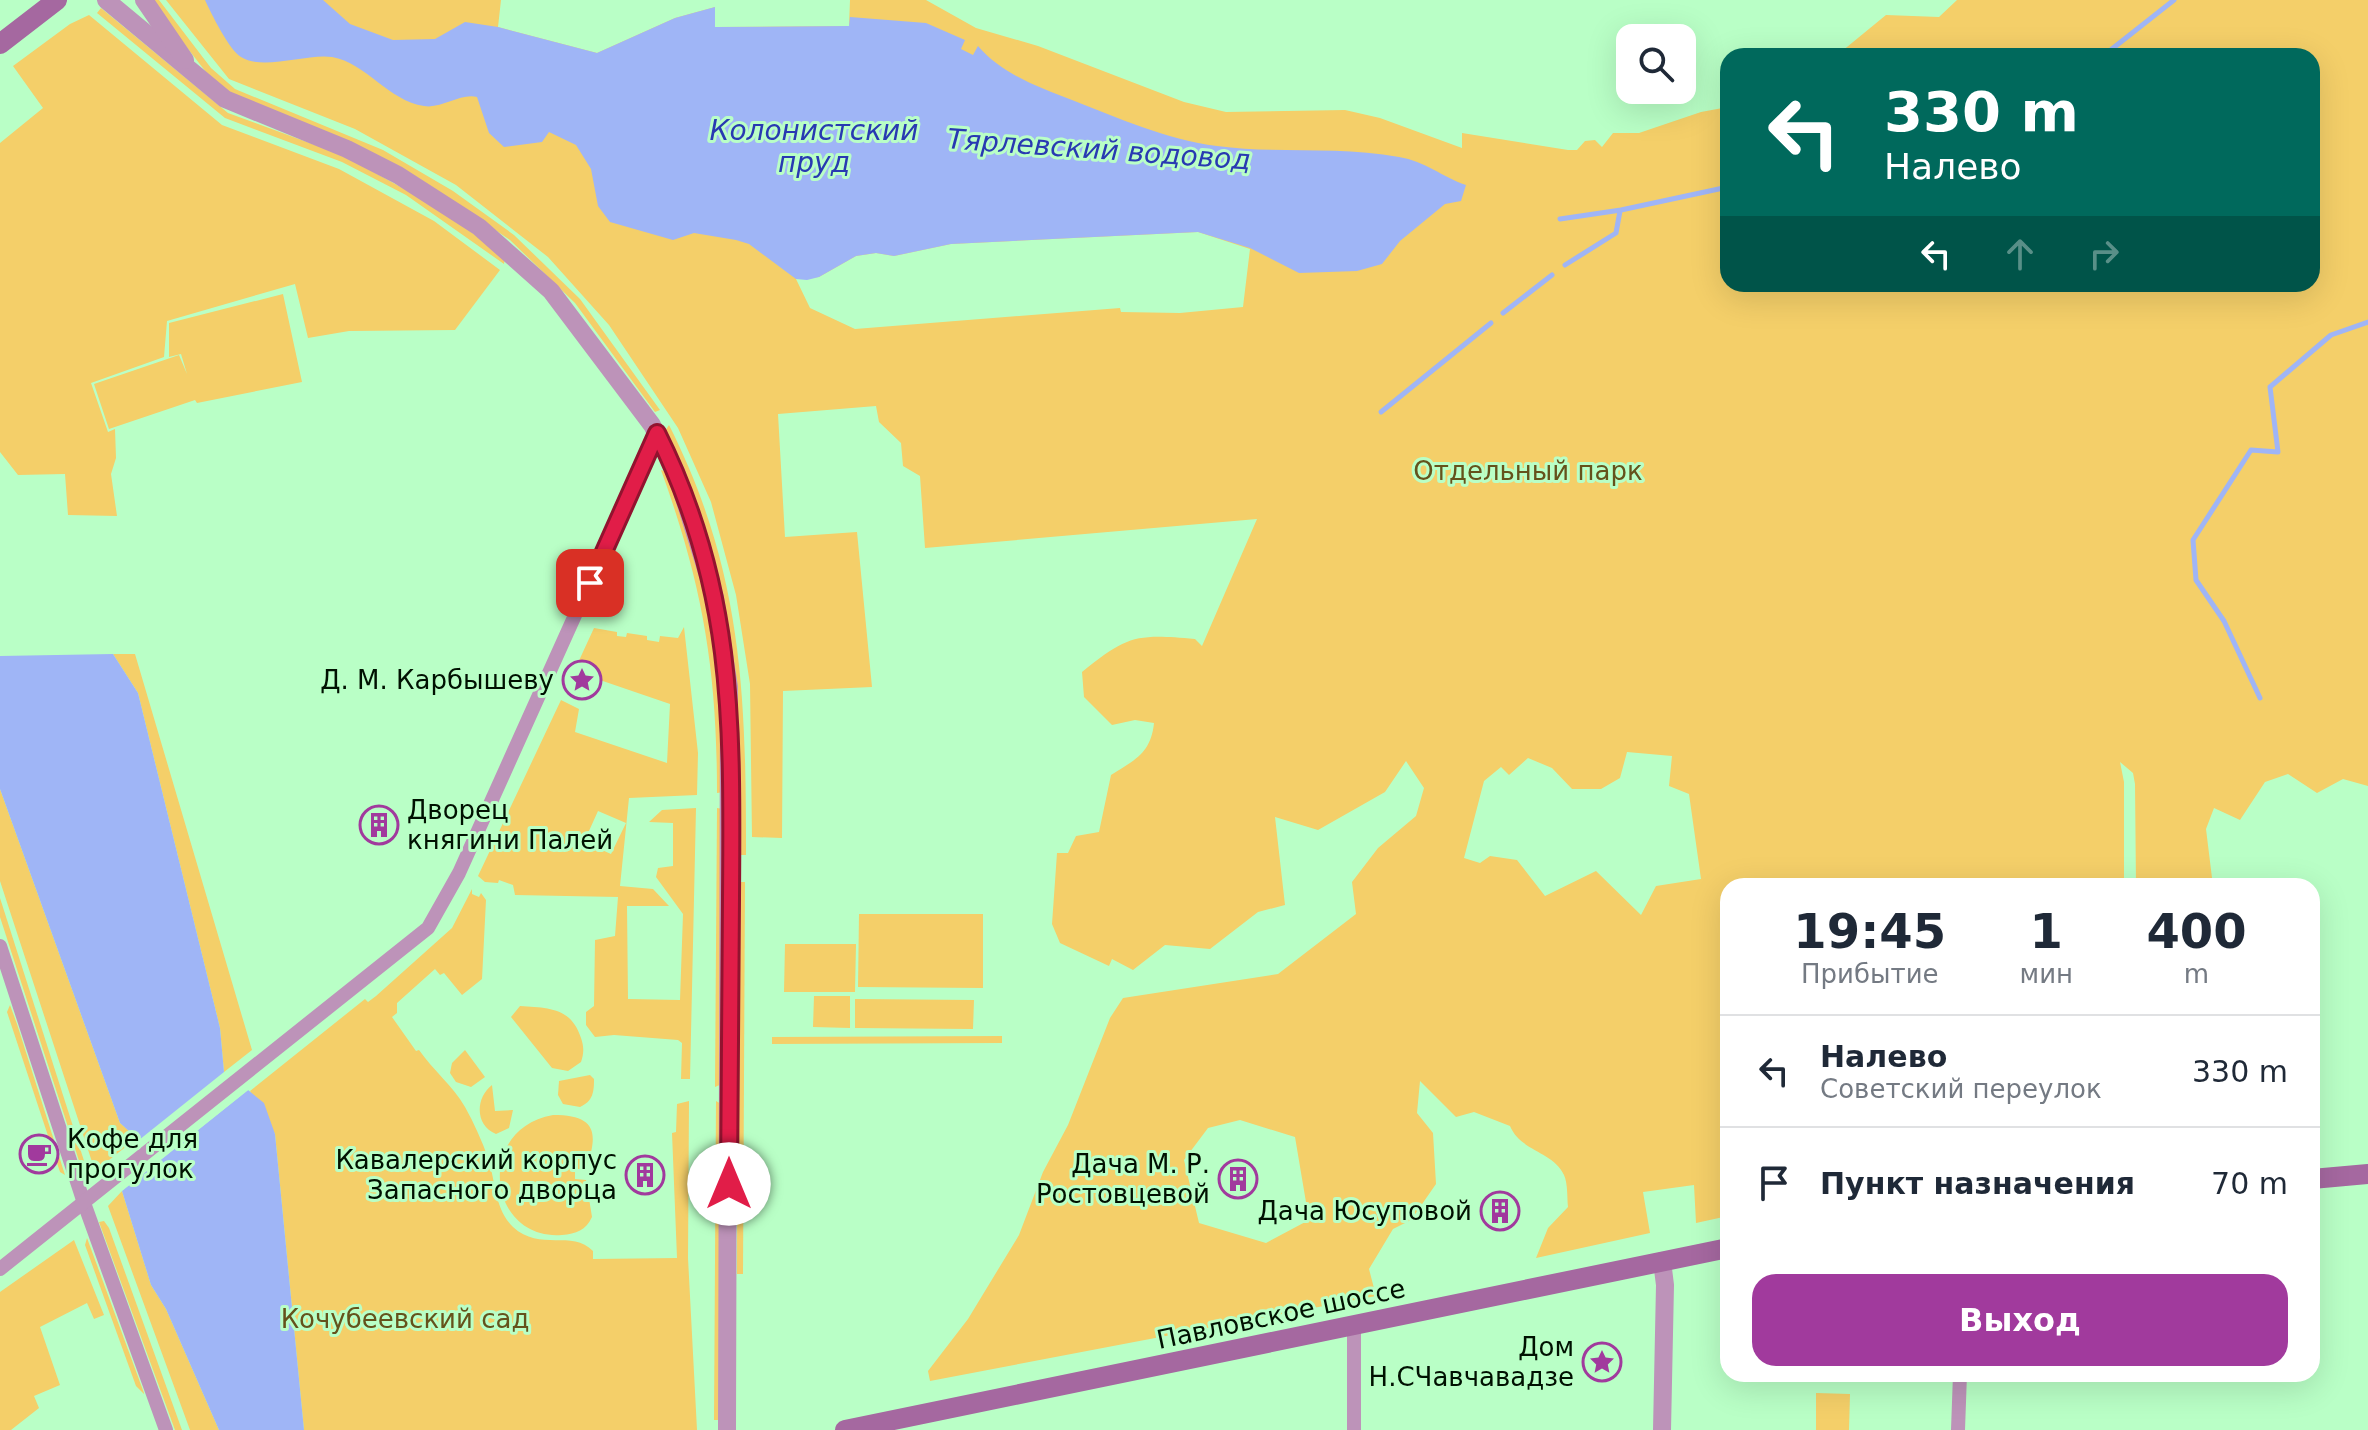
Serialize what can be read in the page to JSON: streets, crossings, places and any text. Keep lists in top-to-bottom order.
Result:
{
  "streets": {
    "main road": ["Павловское шоссе"]
  },
  "water": ["Колонистский пруд", "Тярлевский водовод"],
  "parks": ["Отдельный парк", "Кочубеевский сад"],
  "places": {
    "place": ["Д. М. Карбышеву", "Дом Н.СЧавчавадзе"],
    "building": [
      "Дворец княгини Палей",
      "Кавалерский корпус Запасного дворца",
      "Дача М. Р. Ростовцевой",
      "Дача Юсуповой"
    ],
    "cafe": ["Кофе для прогулок"]
  },
  "page": {
    "turn": ["330 m", "Налево"],
    "eta": [
      "19:45",
      "Прибытие",
      "1",
      "мин",
      "400",
      "m"
    ],
    "list": [
      {
        "name": "Налево",
        "note": "Советский переулок",
        "value": "330 m"
      },
      {
        "name": "Пункт назначения",
        "value": "70 m"
      }
    ],
    "buttons": "Выход"
  }
}
